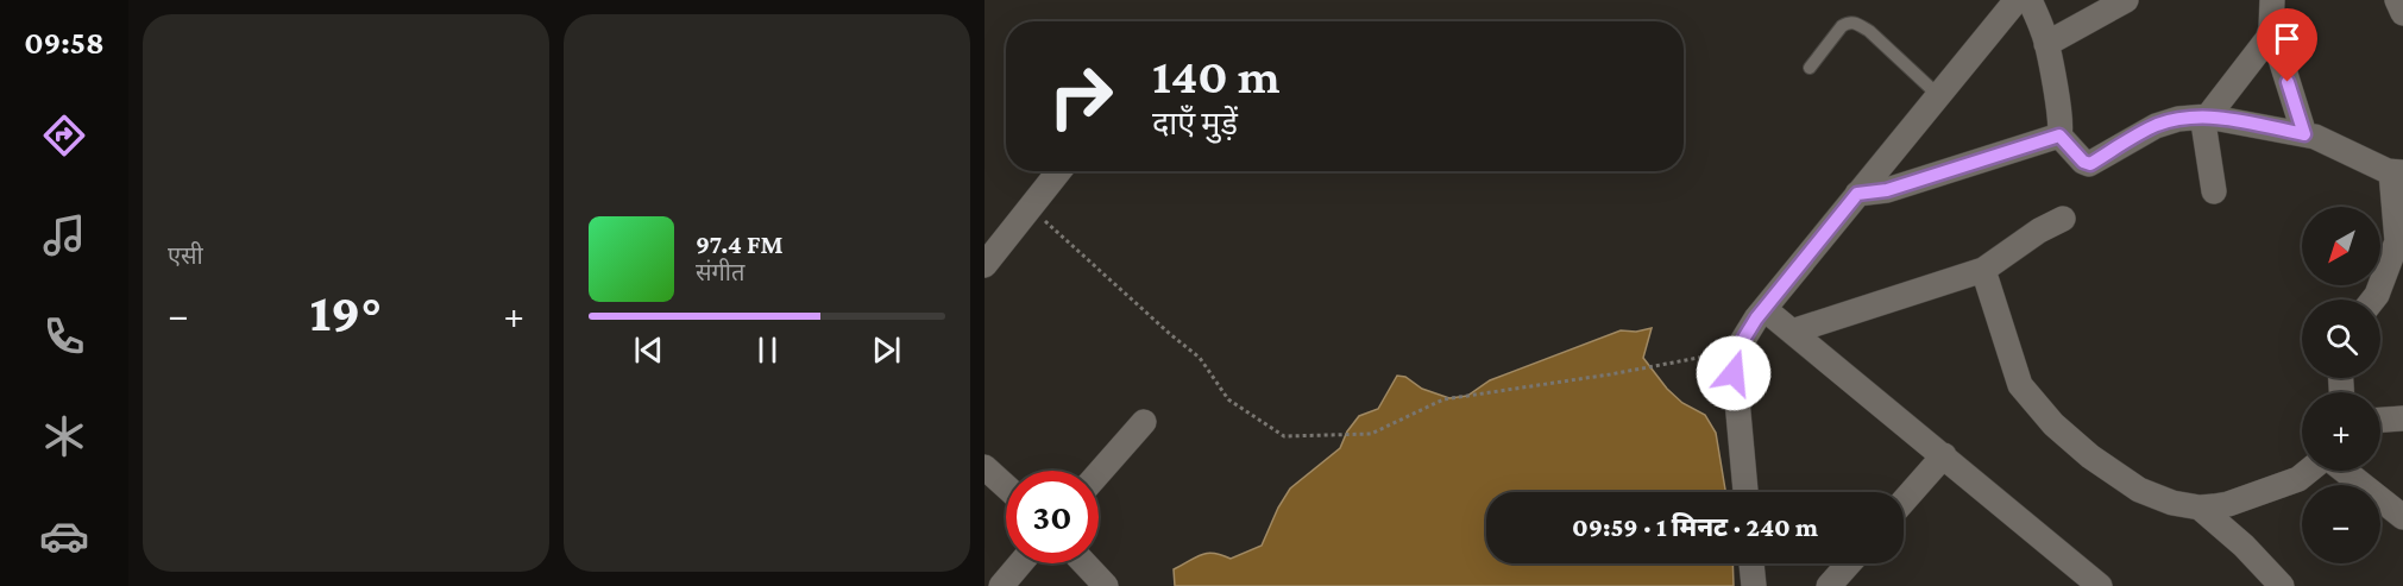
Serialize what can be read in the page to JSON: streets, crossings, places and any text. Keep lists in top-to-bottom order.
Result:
{
  "north": "bottom left",
  "page": {
    "tabs": "09:58",
    "tile": "एसी",
    "turn": ["140 m", "दाएँ मुड़ें"],
    "map_buttons": ["+", "−"],
    "song": ["97.4 FM", "संगीत"],
    "heat": ["−", "19°", "+"],
    "limit": "30",
    "trip": "09:59 · 1 मिनट · 240 m"
  }
}
